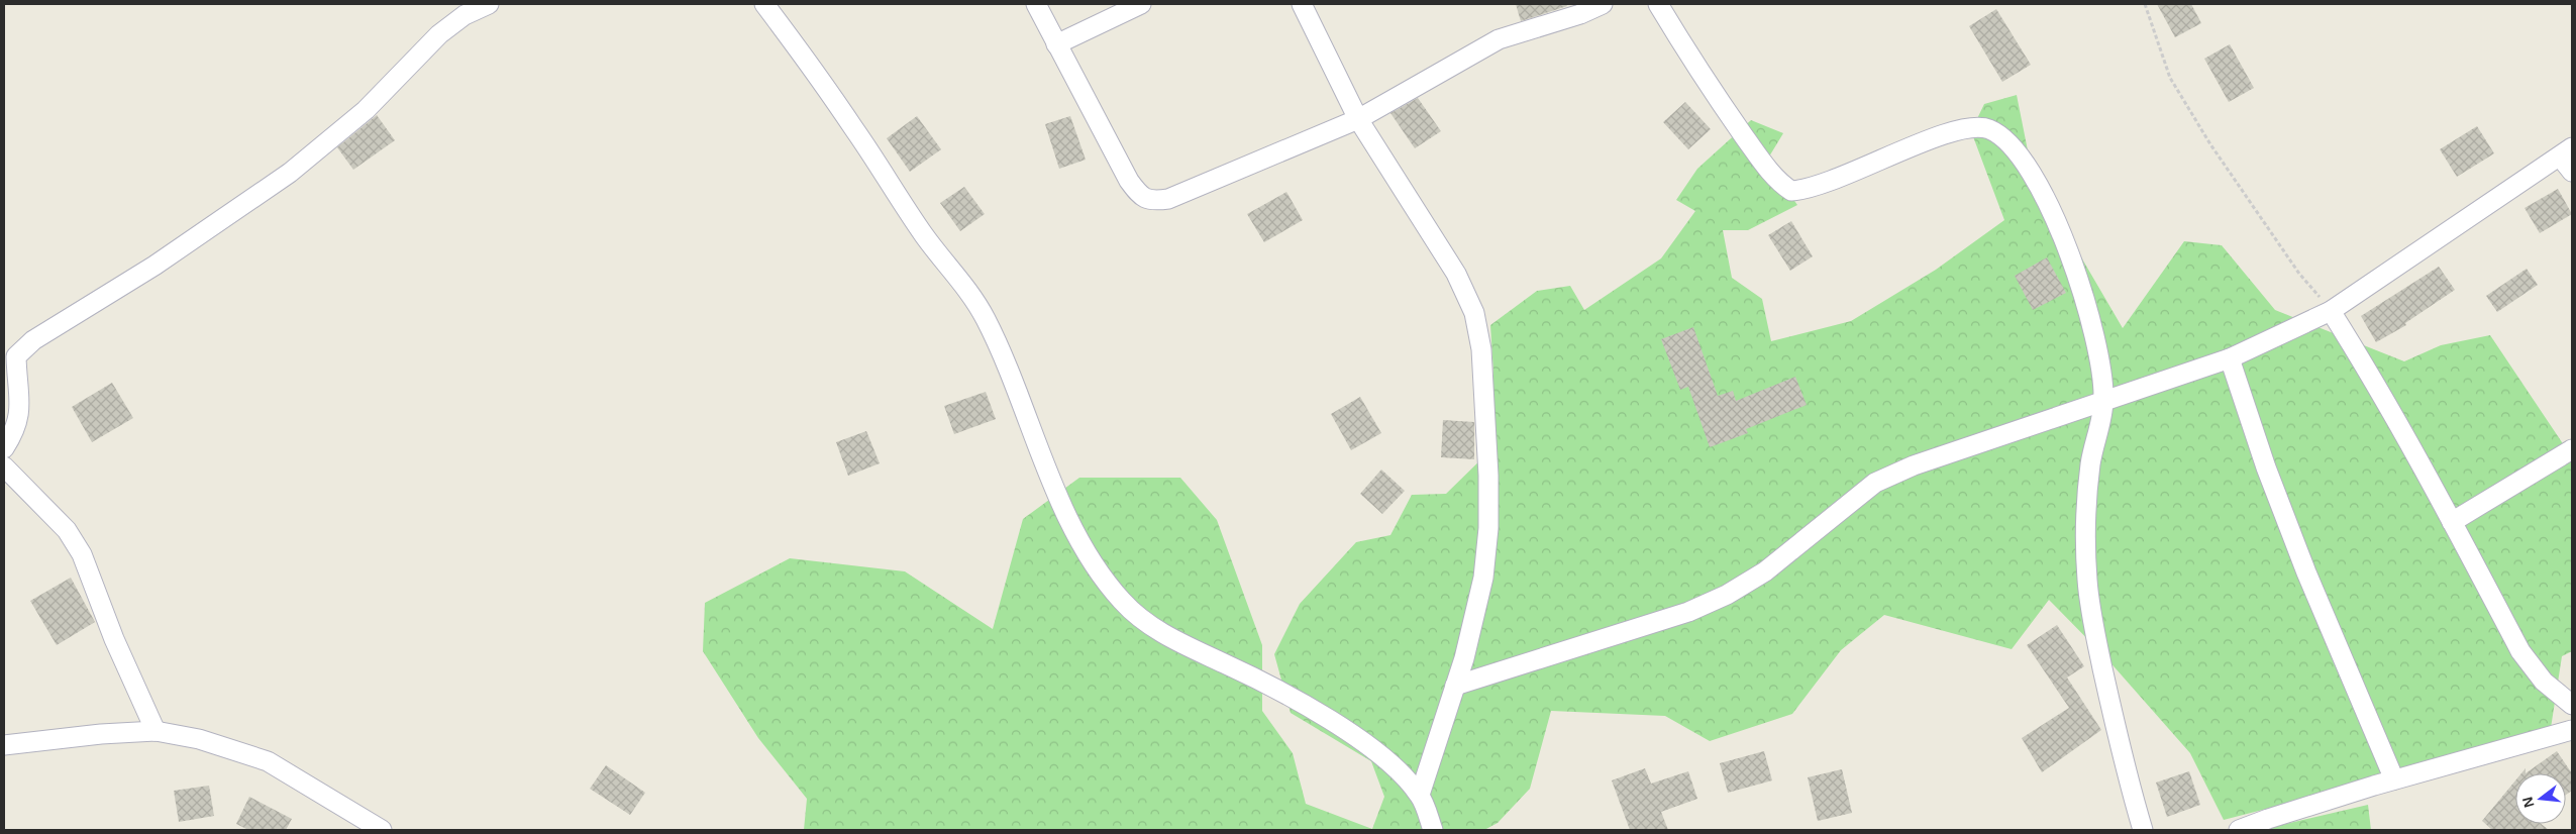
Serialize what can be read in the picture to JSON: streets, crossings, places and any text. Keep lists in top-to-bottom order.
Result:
{
  "north": "left"
}
